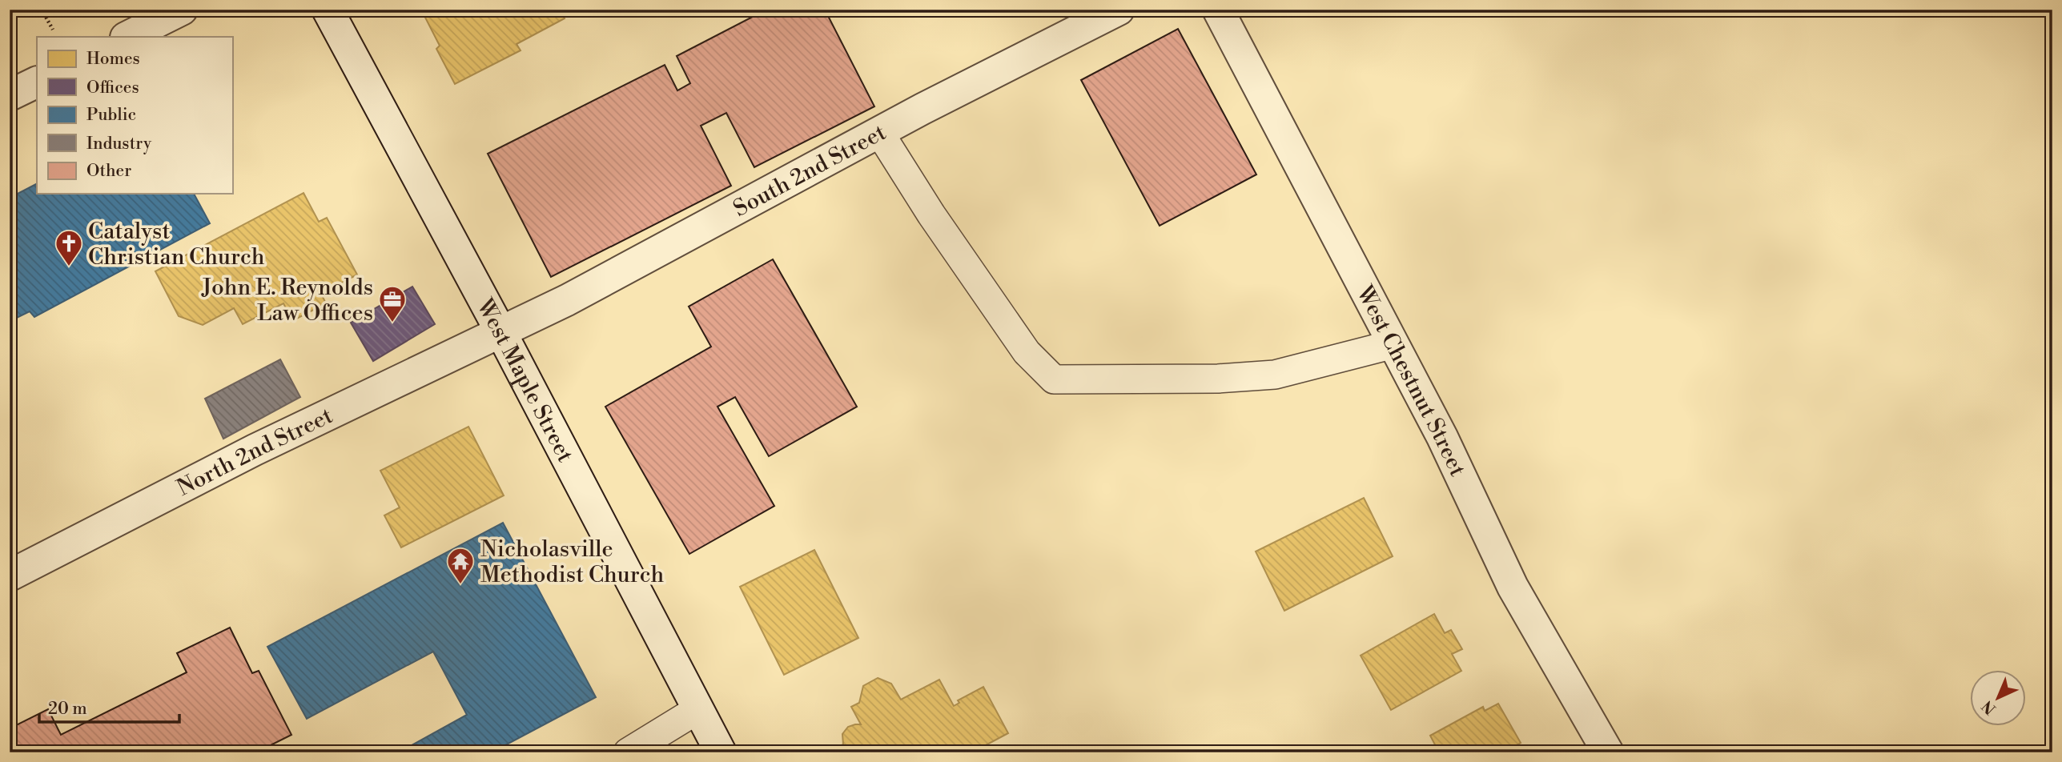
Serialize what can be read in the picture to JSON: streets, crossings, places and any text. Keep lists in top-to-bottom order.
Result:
{
  "streets": {
    "street": [
      "South 2nd Street",
      "West Maple Street",
      "West Chestnut Street",
      "North 2nd Street"
    ]
  },
  "crossings": [
    ["South 2nd Street", "West Maple Street"],
    ["South 2nd Street", "North 2nd Street"],
    ["West Maple Street", "North 2nd Street"]
  ],
  "places": {
    "church": ["Catalyst Christian Church"],
    "office": ["John E. Reynolds Law Offices"],
    "temple": ["Nicholasville Methodist Church"]
  },
  "legend": [
    "Homes",
    "Offices",
    "Public",
    "Industry",
    "Other"
  ],
  "scale_bar": "20 m",
  "north": "bottom left"
}
